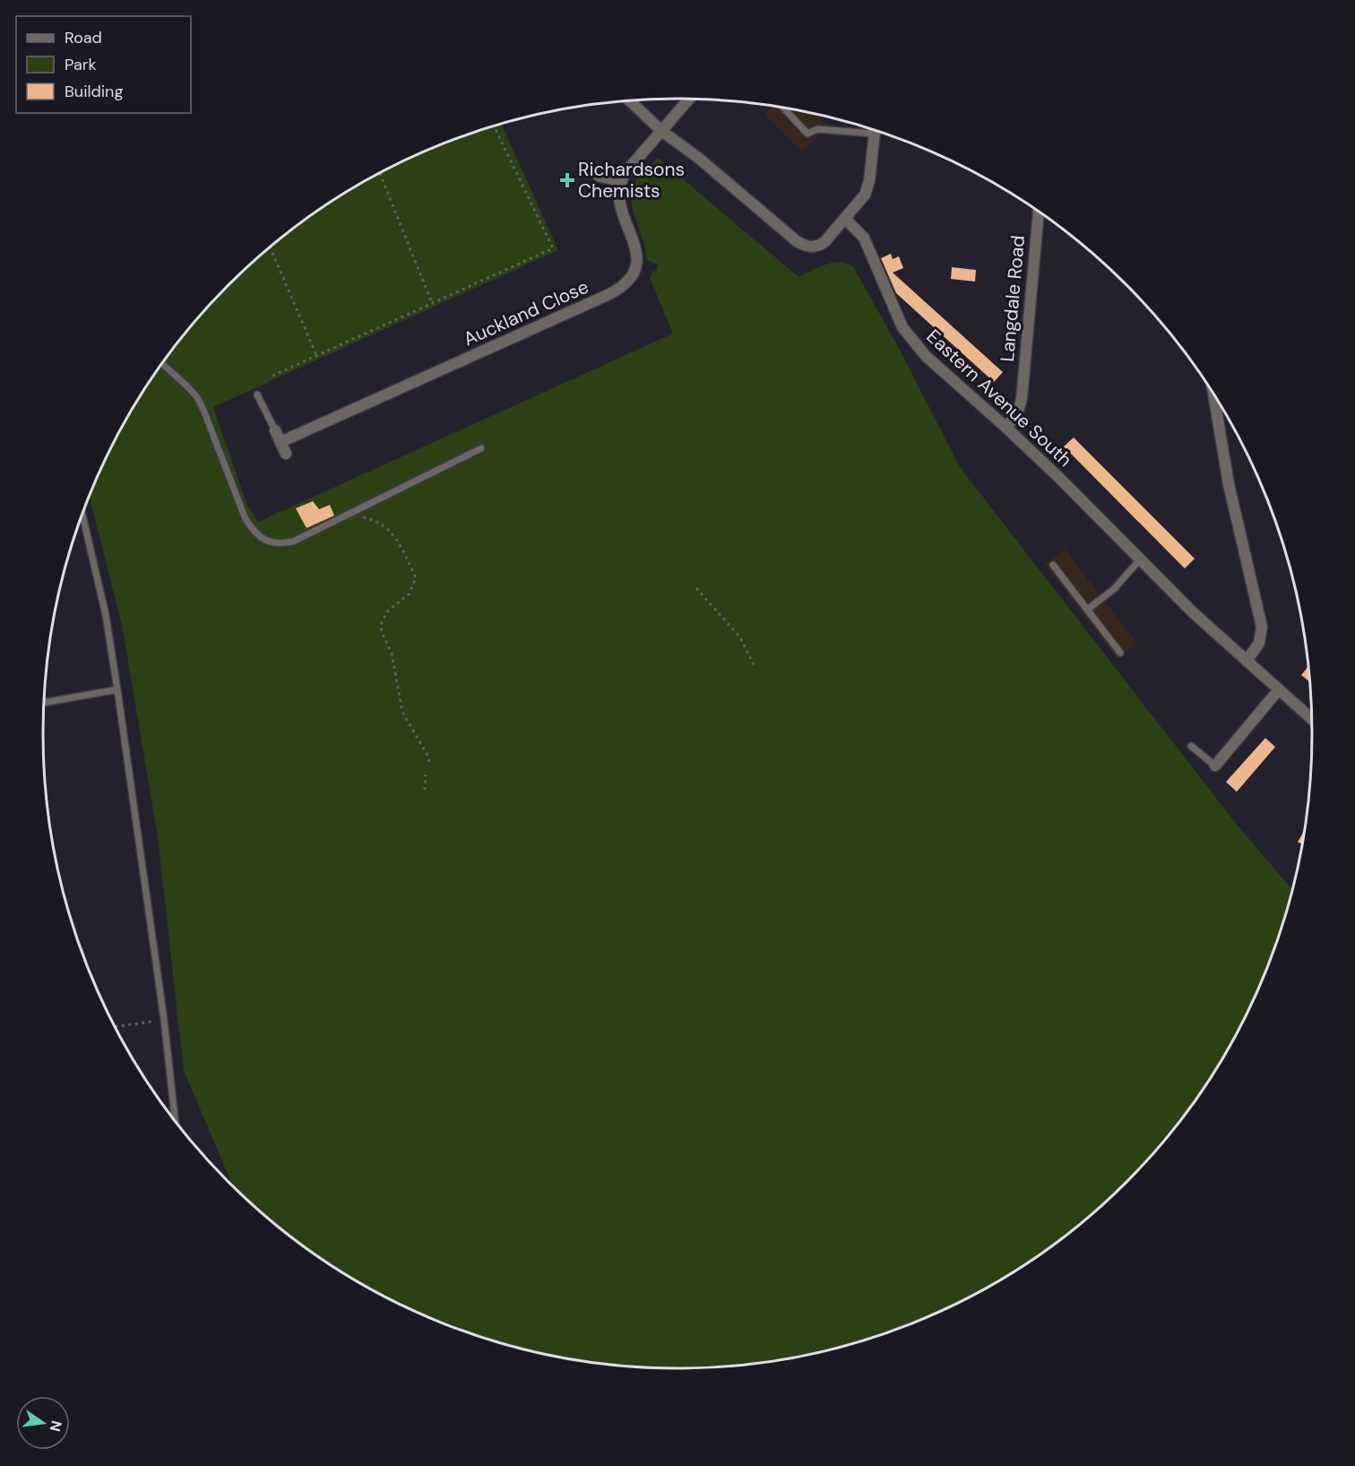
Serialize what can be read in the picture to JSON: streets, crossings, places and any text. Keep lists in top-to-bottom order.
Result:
{
  "streets": {
    "street": ["Langdale Road", "Auckland Close", "Eastern Avenue South"]
  },
  "crossings": [
    ["Langdale Road", "Eastern Avenue South"]
  ],
  "places": {
    "health": ["Richardsons Chemists"]
  },
  "legend": ["Road", "Park", "Building"],
  "north": "right"
}
